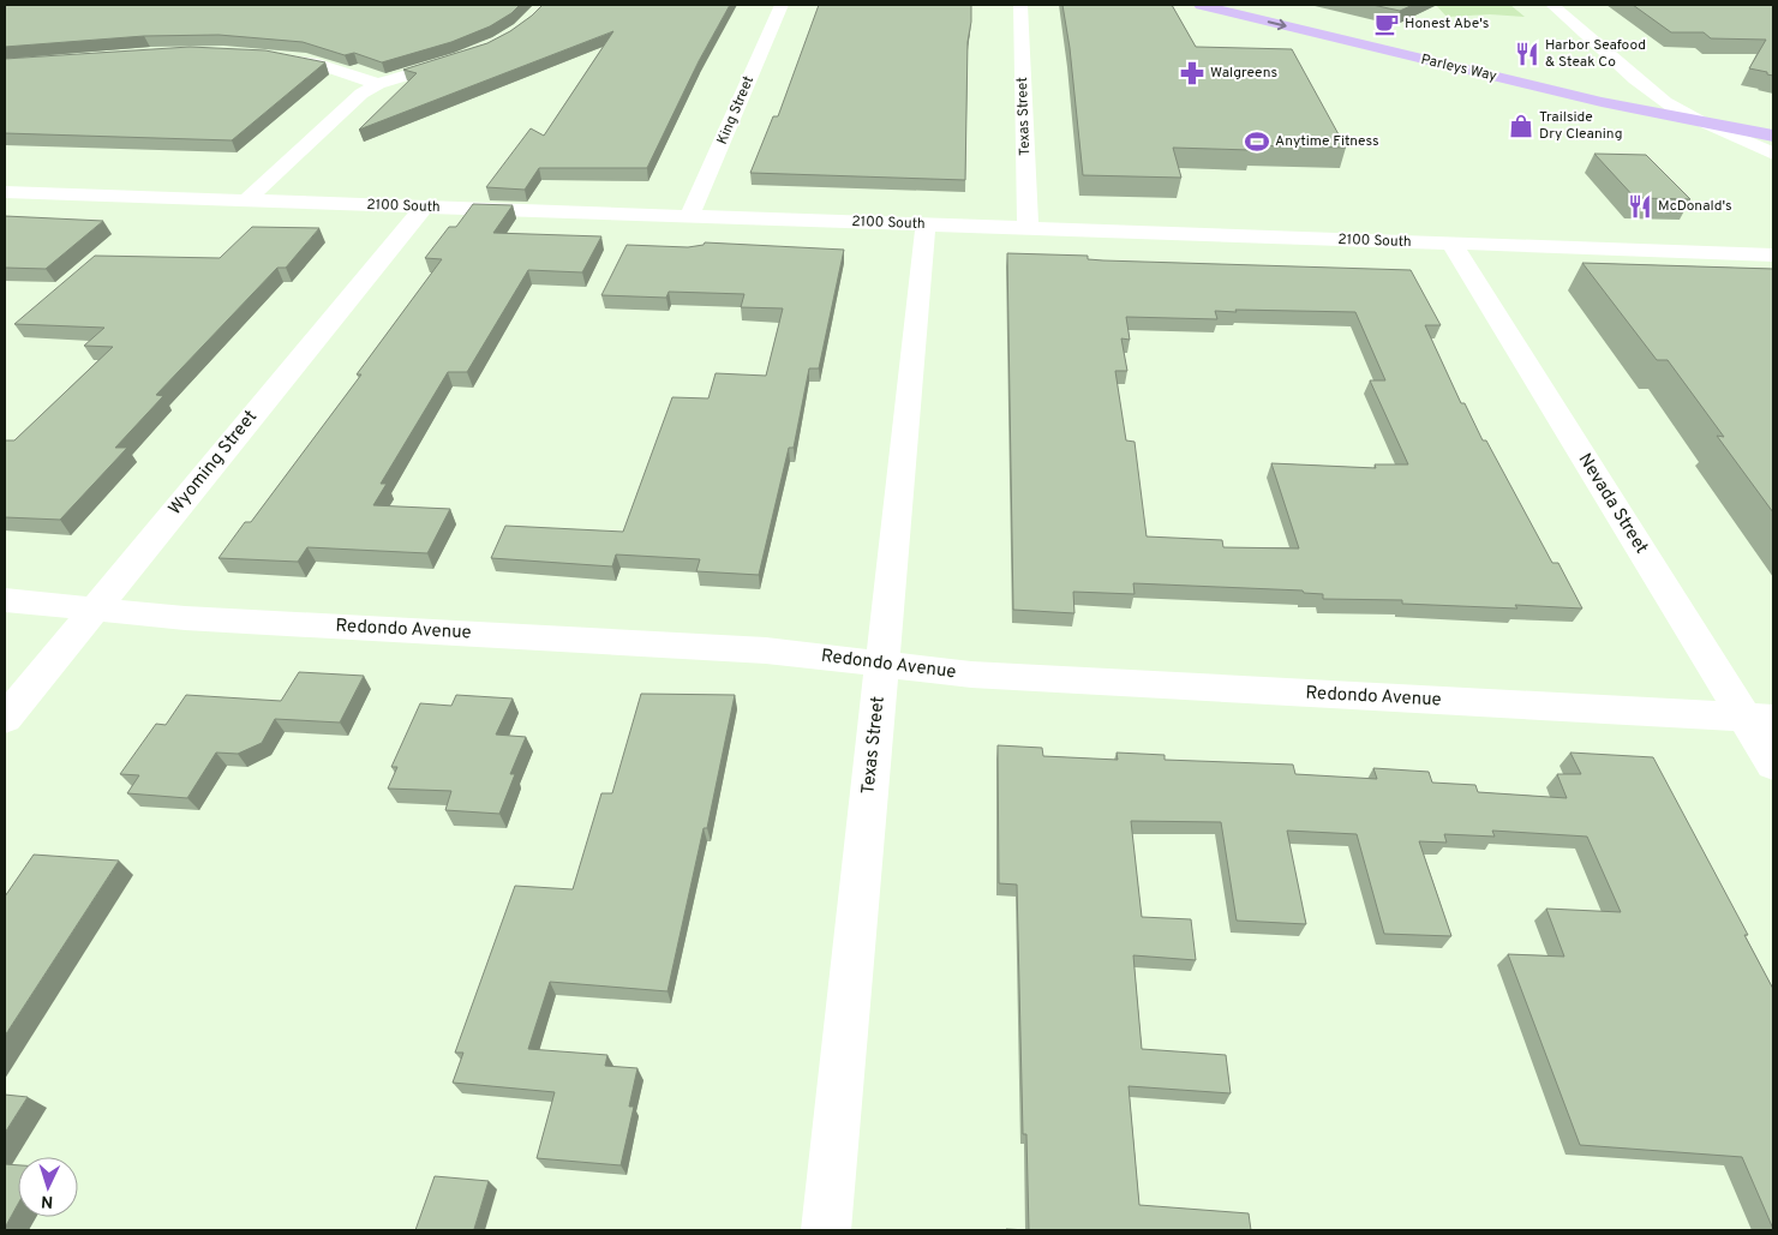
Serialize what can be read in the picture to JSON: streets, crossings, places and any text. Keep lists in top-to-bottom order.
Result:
{
  "streets": {
    "main road": ["Parleys Way"],
    "street": [
      "King Street",
      "Texas Street",
      "2100 South",
      "Wyoming Street",
      "Nevada Street",
      "Redondo Avenue"
    ]
  },
  "crossings": [
    ["King Street", "2100 South"],
    ["Texas Street", "2100 South"],
    ["Texas Street", "Redondo Avenue"],
    ["2100 South", "Wyoming Street"],
    ["2100 South", "Nevada Street"],
    ["Wyoming Street", "Redondo Avenue"],
    ["Nevada Street", "Redondo Avenue"]
  ],
  "places": {
    "cafe": ["Honest Abe's"],
    "restaurant": ["Harbor Seafood & Steak Co", "McDonald's"],
    "pharmacy": ["Walgreens"],
    "shop": ["Trailside Dry Cleaning"],
    "sports": ["Anytime Fitness"]
  },
  "north": "bottom"
}
